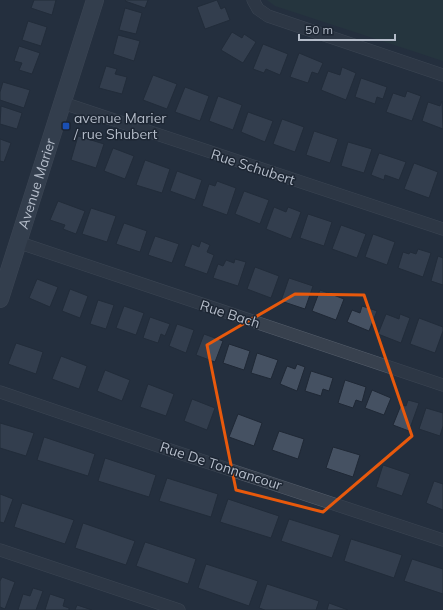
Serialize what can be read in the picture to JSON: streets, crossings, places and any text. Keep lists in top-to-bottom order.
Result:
{
  "streets": {
    "street": [
      "Rue Schubert",
      "Avenue Marier",
      "Rue Bach",
      "Rue De Tonnancour"
    ]
  },
  "crossings": [
    ["Rue Schubert", "Avenue Marier"],
    ["Avenue Marier", "Rue Bach"]
  ],
  "places": {
    "transit": ["avenue Marier / rue Shubert"]
  },
  "scale_bar": "50 m"
}
